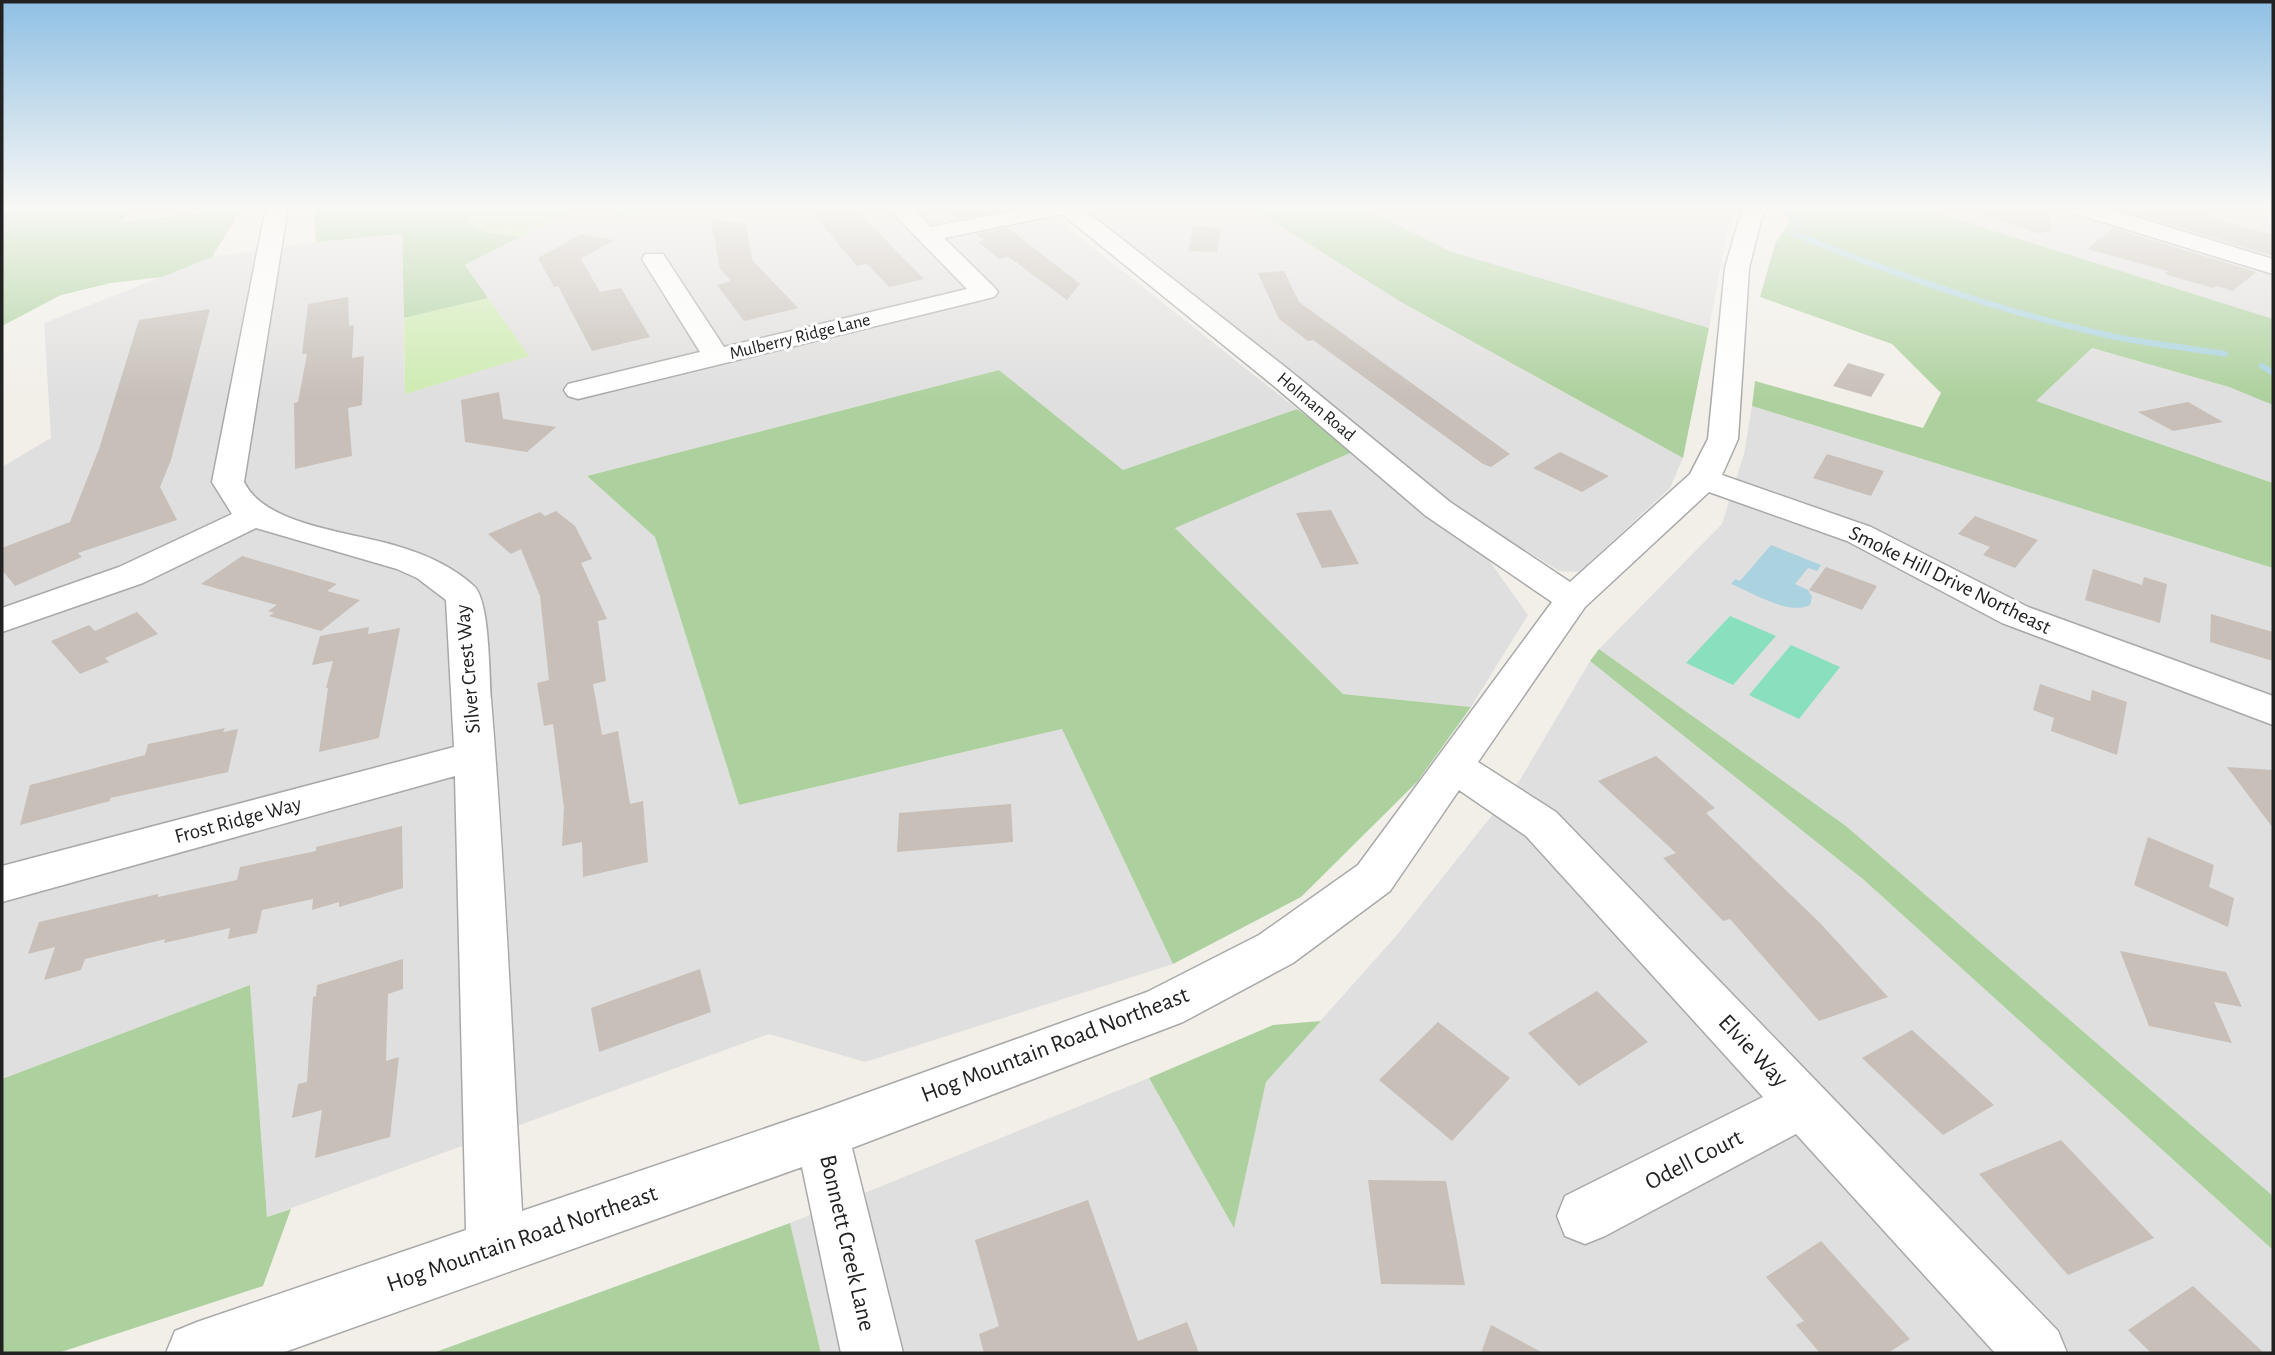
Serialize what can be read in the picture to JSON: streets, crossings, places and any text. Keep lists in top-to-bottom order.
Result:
{
  "streets": {
    "street": [
      "Mulberry Ridge Lane",
      "Holman Road",
      "Smoke Hill Drive Northeast",
      "Silver Crest Way",
      "Frost Ridge Way",
      "Hog Mountain Road Northeast",
      "Elvie Way",
      "Odell Court",
      "Bonnett Creek Lane"
    ]
  },
  "crossings": [
    ["Holman Road", "Hog Mountain Road Northeast"],
    ["Smoke Hill Drive Northeast", "Hog Mountain Road Northeast"],
    ["Silver Crest Way", "Frost Ridge Way"],
    ["Silver Crest Way", "Hog Mountain Road Northeast"],
    ["Hog Mountain Road Northeast", "Elvie Way"],
    ["Hog Mountain Road Northeast", "Bonnett Creek Lane"],
    ["Elvie Way", "Odell Court"]
  ]
}
